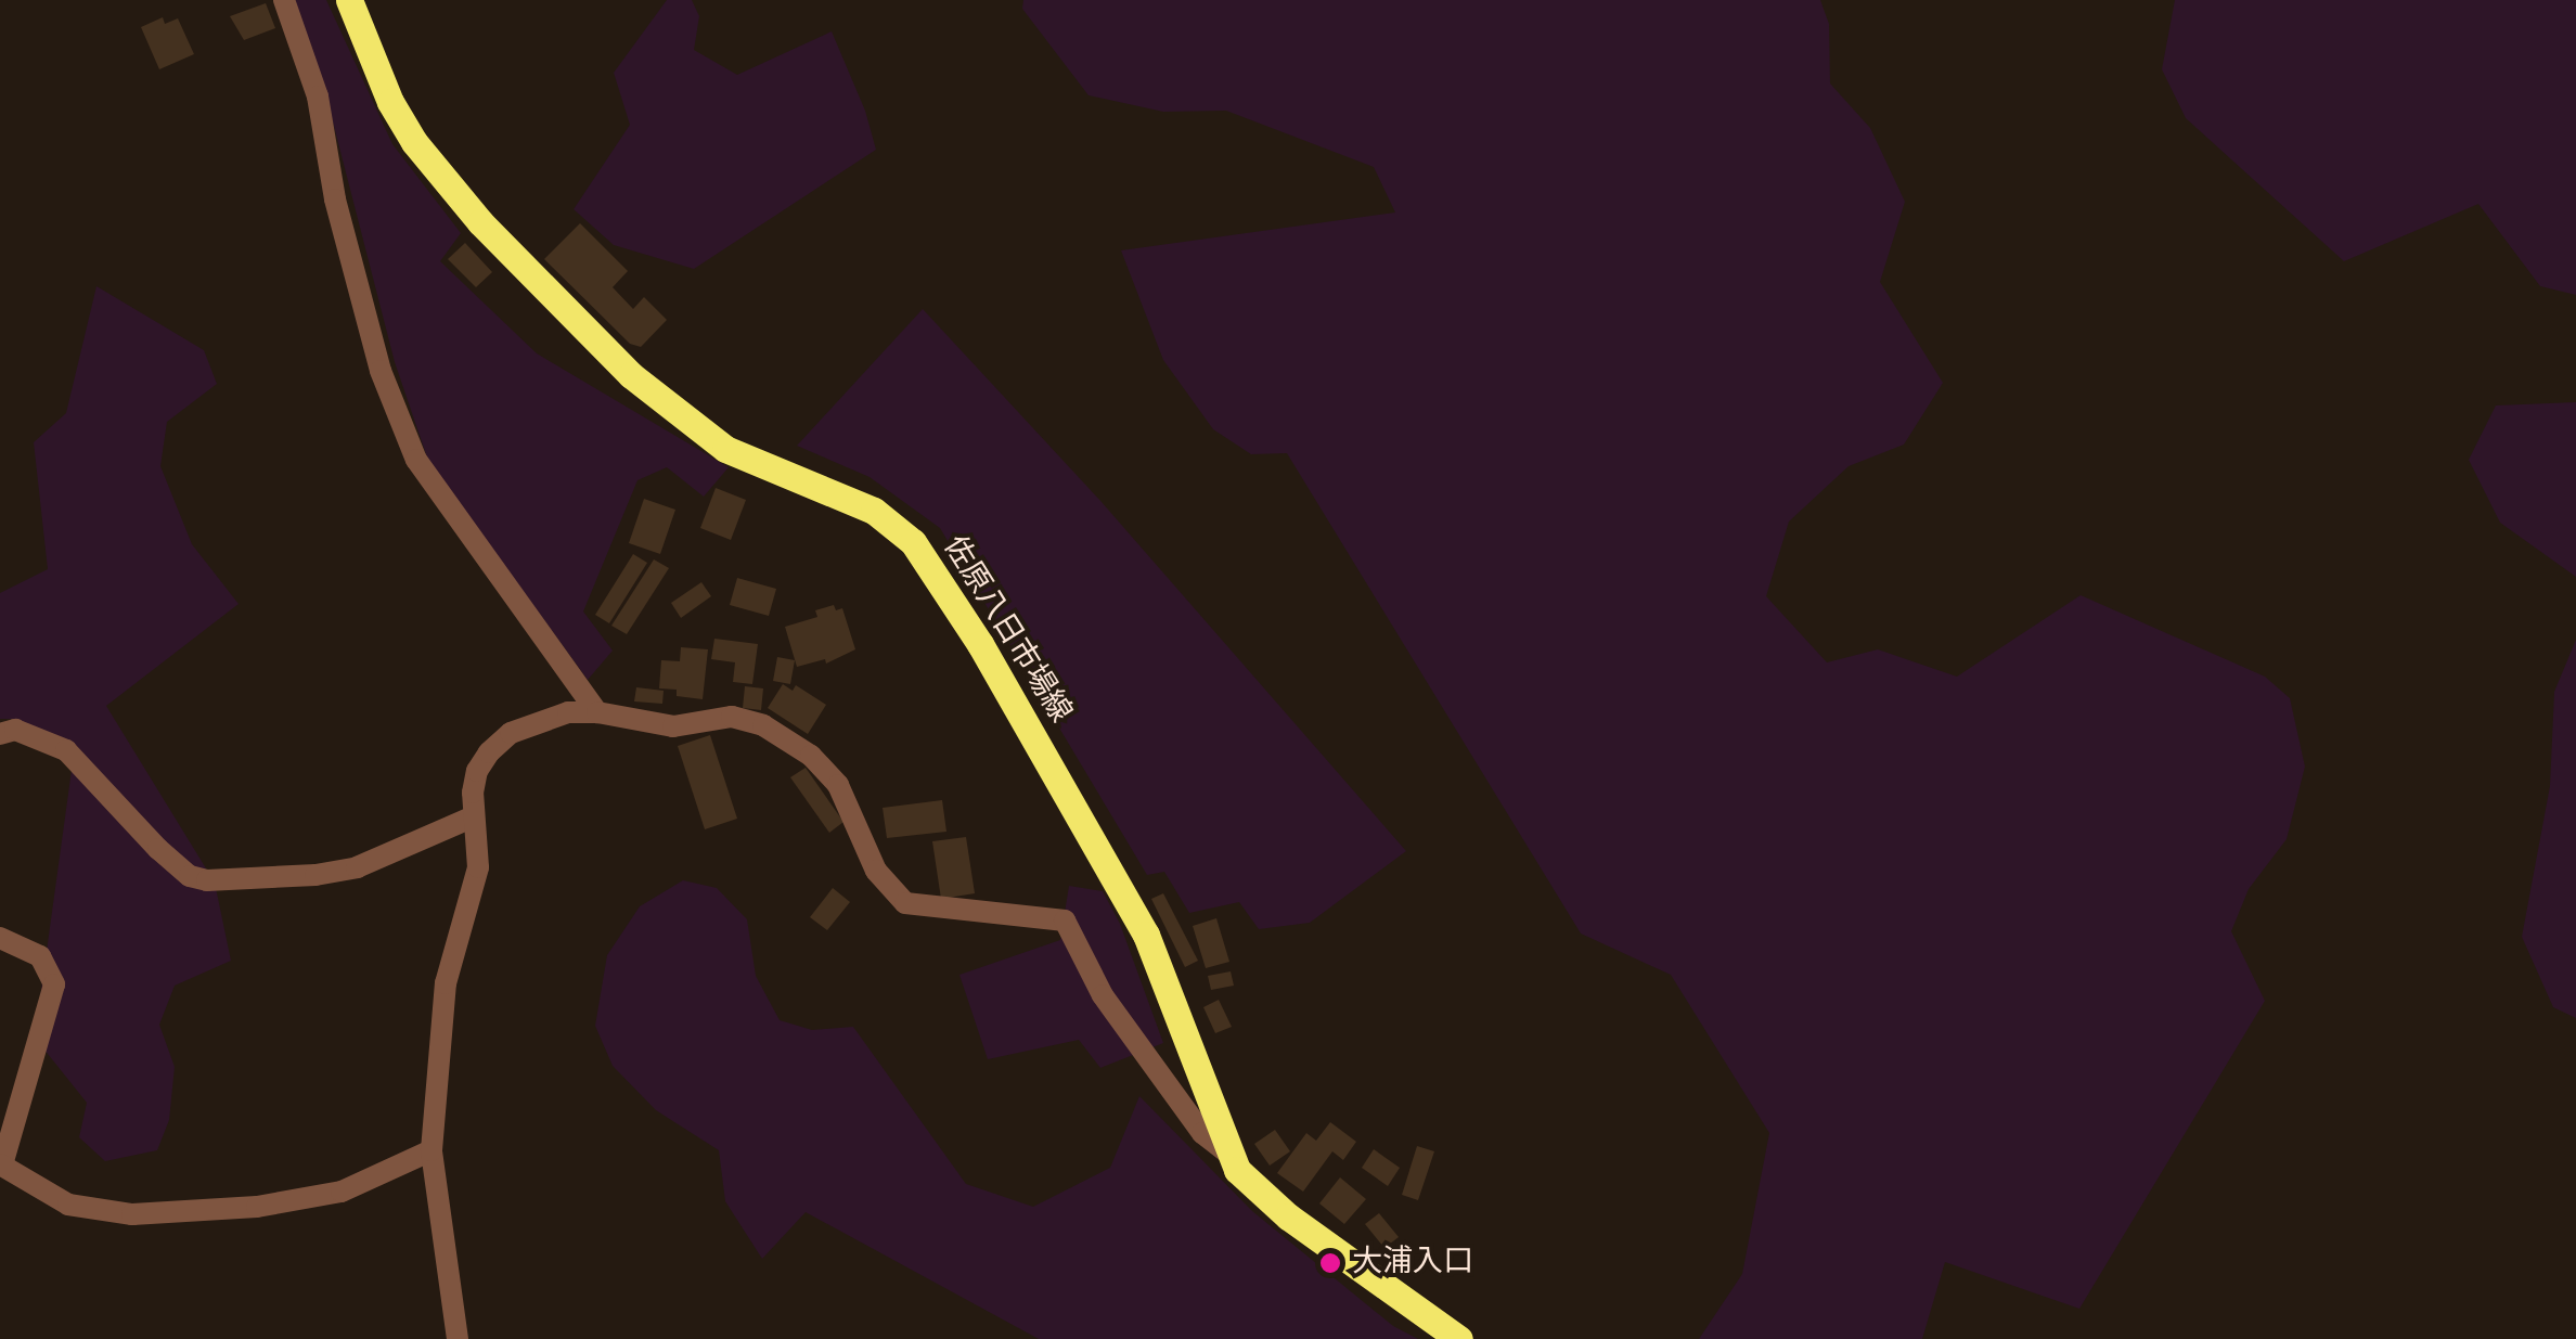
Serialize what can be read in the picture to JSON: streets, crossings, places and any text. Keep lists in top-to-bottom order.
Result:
{
  "streets": {
    "main road": ["佐原八日市場線"]
  },
  "places": ["大浦入口"]
}
